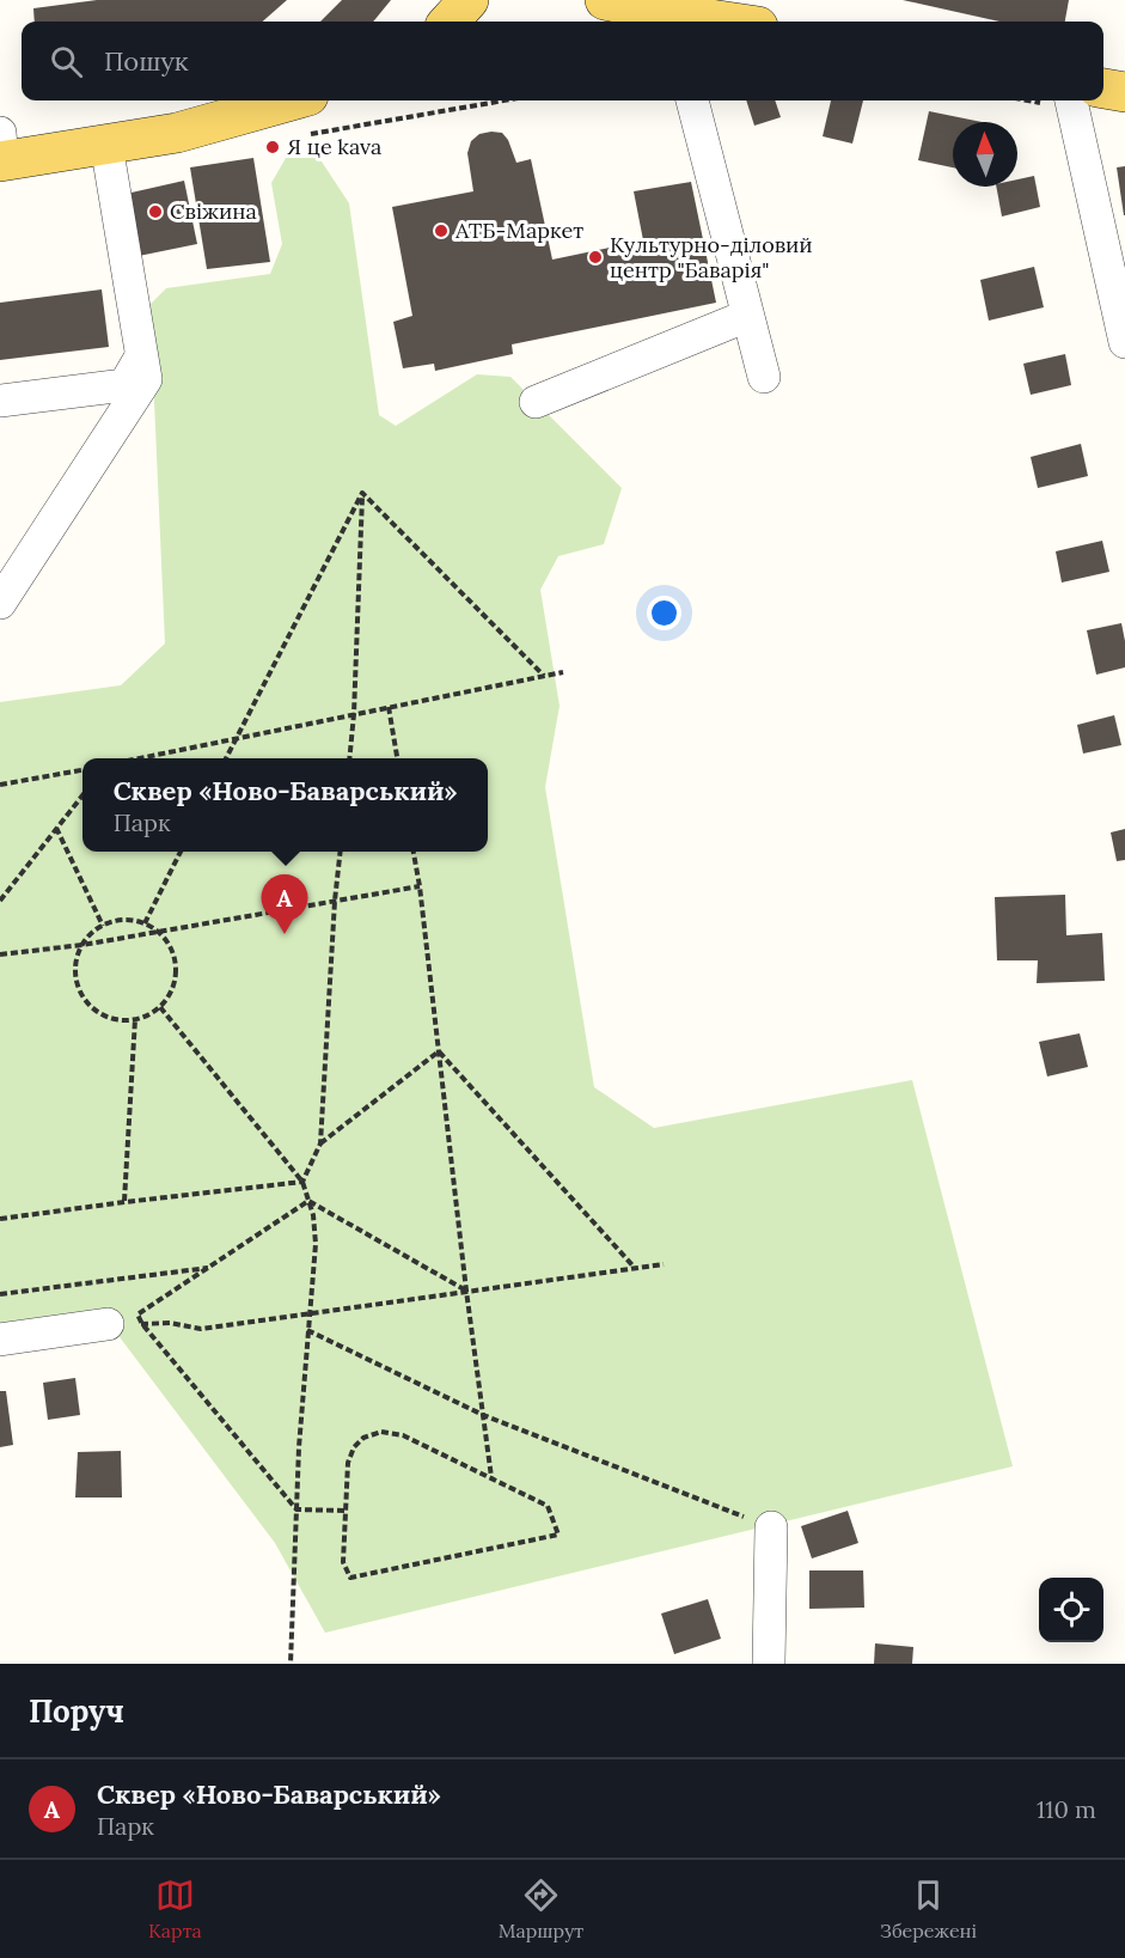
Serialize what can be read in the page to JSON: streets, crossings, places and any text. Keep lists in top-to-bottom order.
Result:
{
  "places": [
    "Я це kava",
    "Свіжина",
    "АТБ-Маркет",
    "Культурно-діловий центр \"Баварія\""
  ],
  "north": "top",
  "page": {
    "search": "Пошук",
    "popup": ["Сквер «Ново-Баварський»", "Парк"],
    "pins": "A",
    "heading": "Поруч",
    "list": [
      {
        "mark": "A",
        "name": "Сквер «Ново-Баварський»",
        "note": "Парк",
        "value": "110 m"
      }
    ],
    "nav": ["Карта", "Маршрут", "Збережені"]
  }
}
